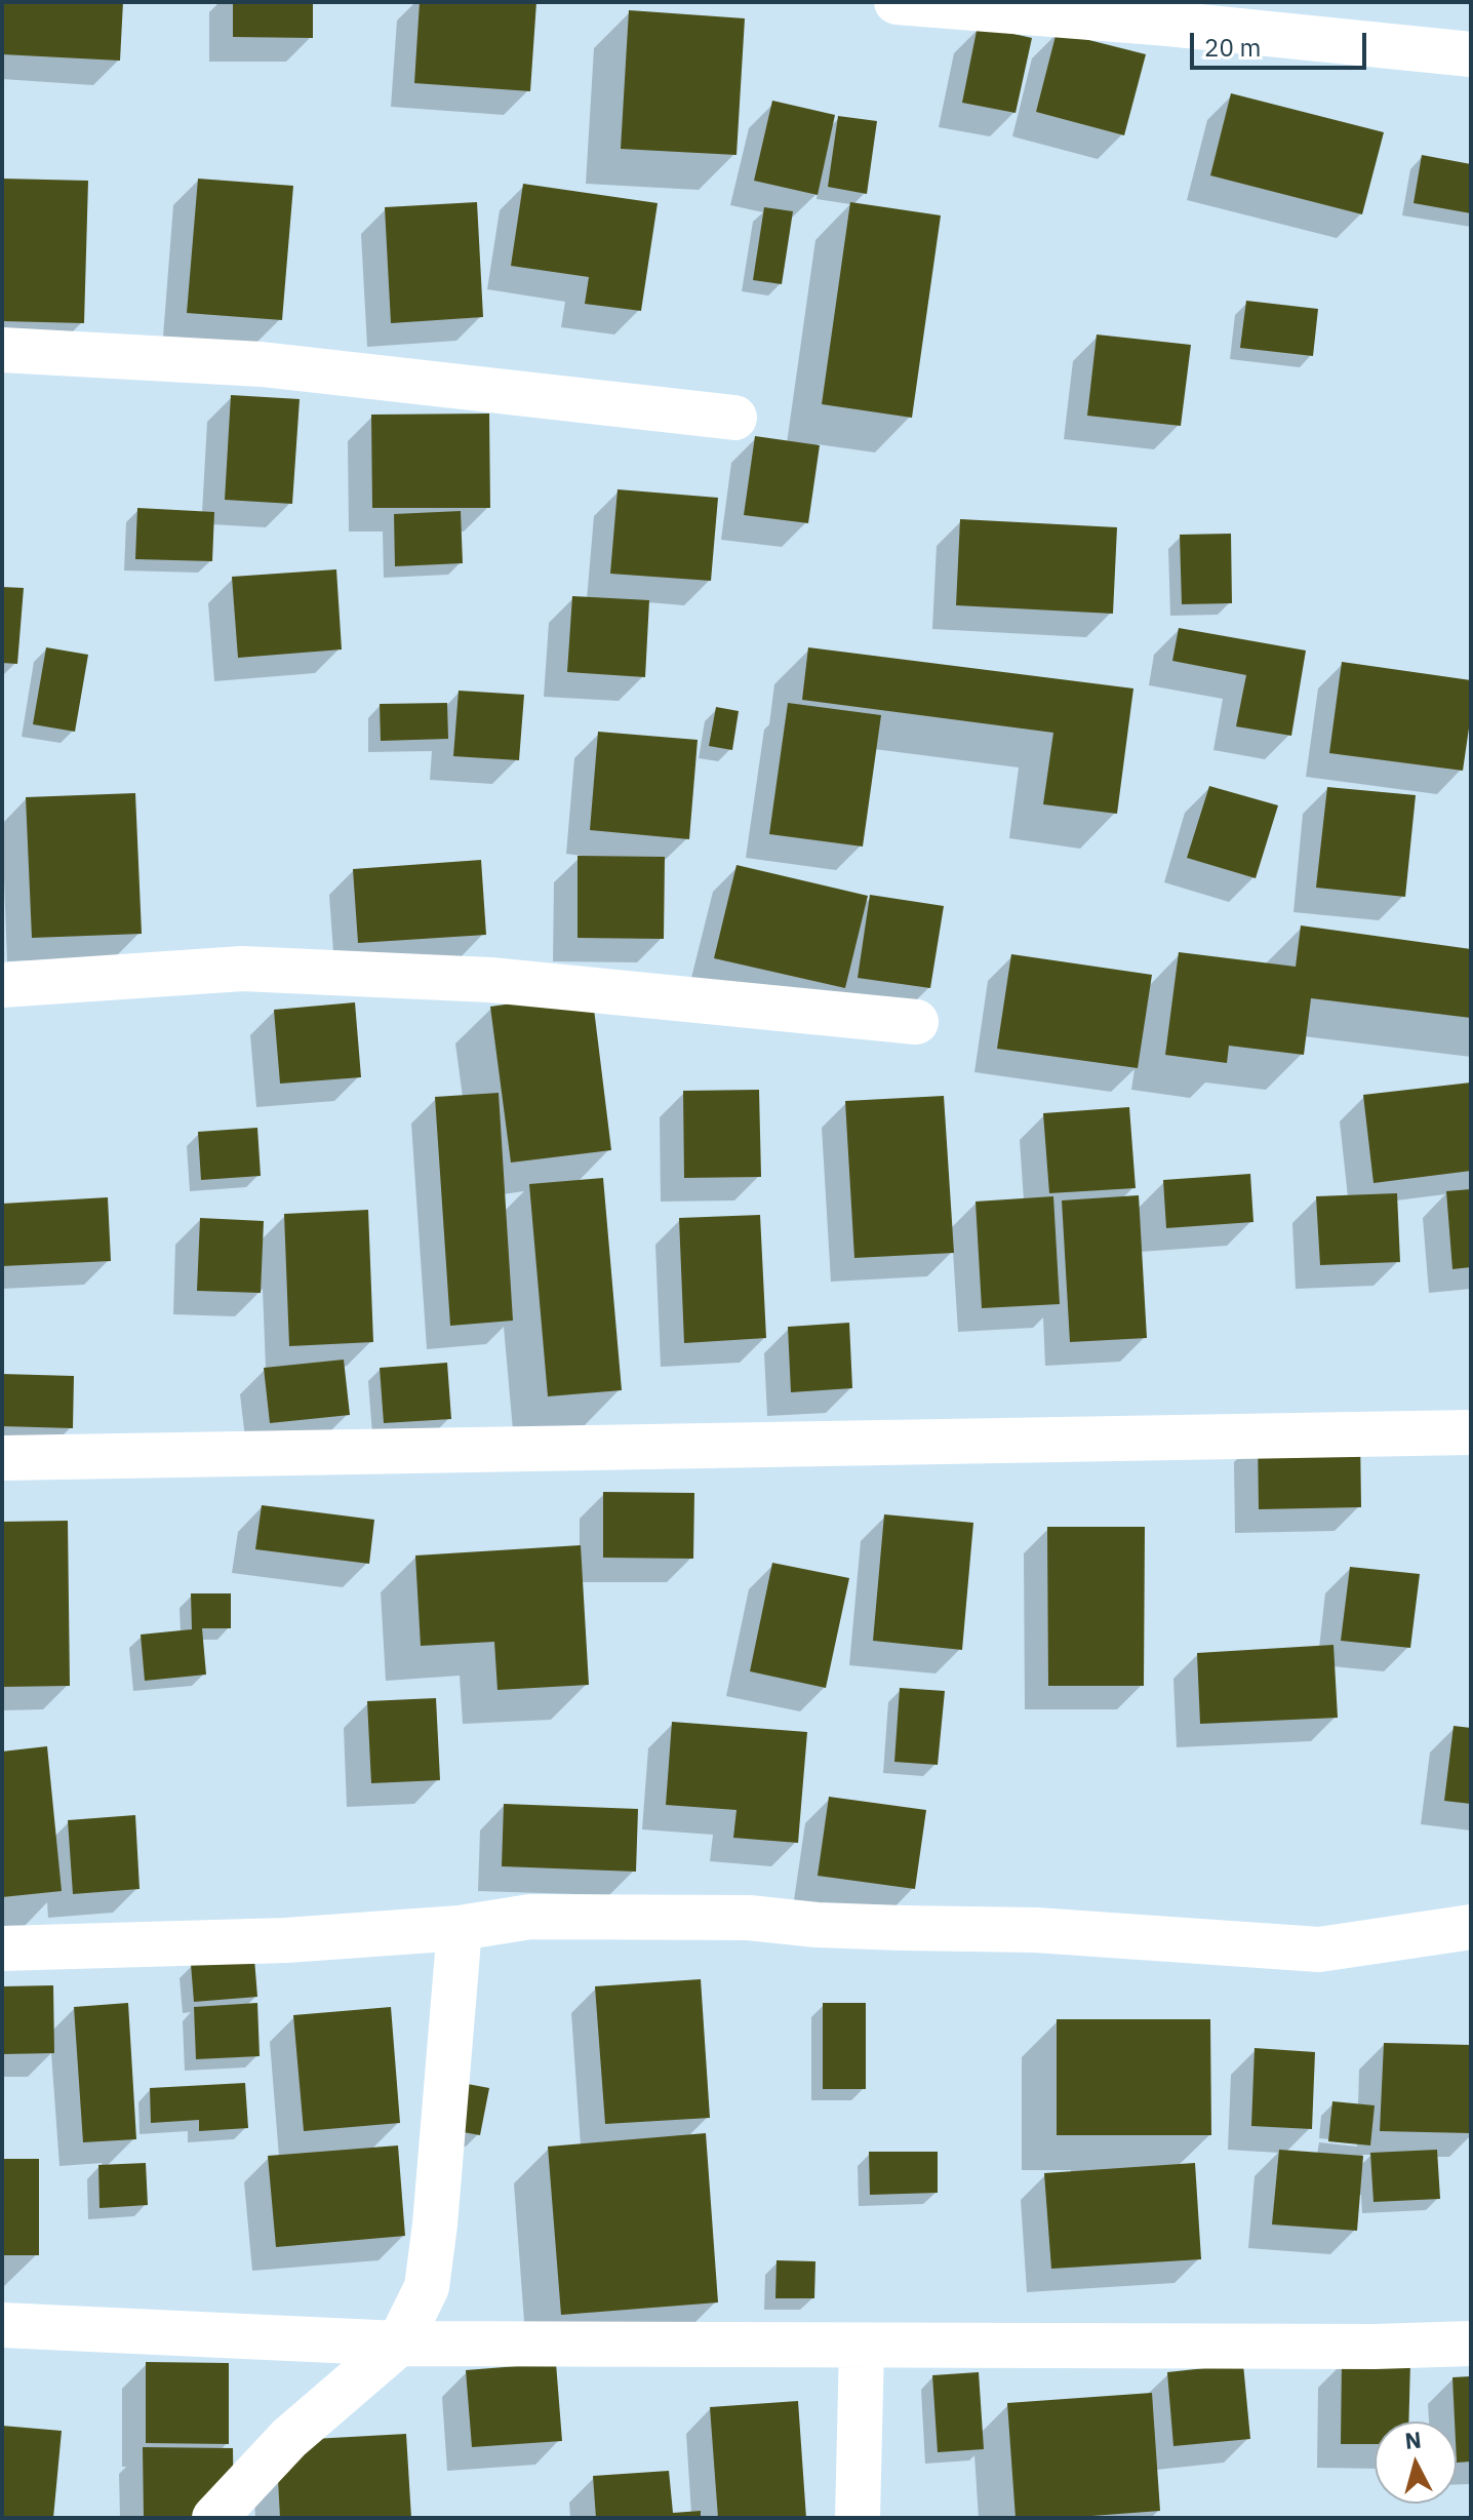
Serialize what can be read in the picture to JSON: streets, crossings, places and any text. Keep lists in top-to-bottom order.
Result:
{
  "scale_bar": "20 m",
  "north": "top"
}
